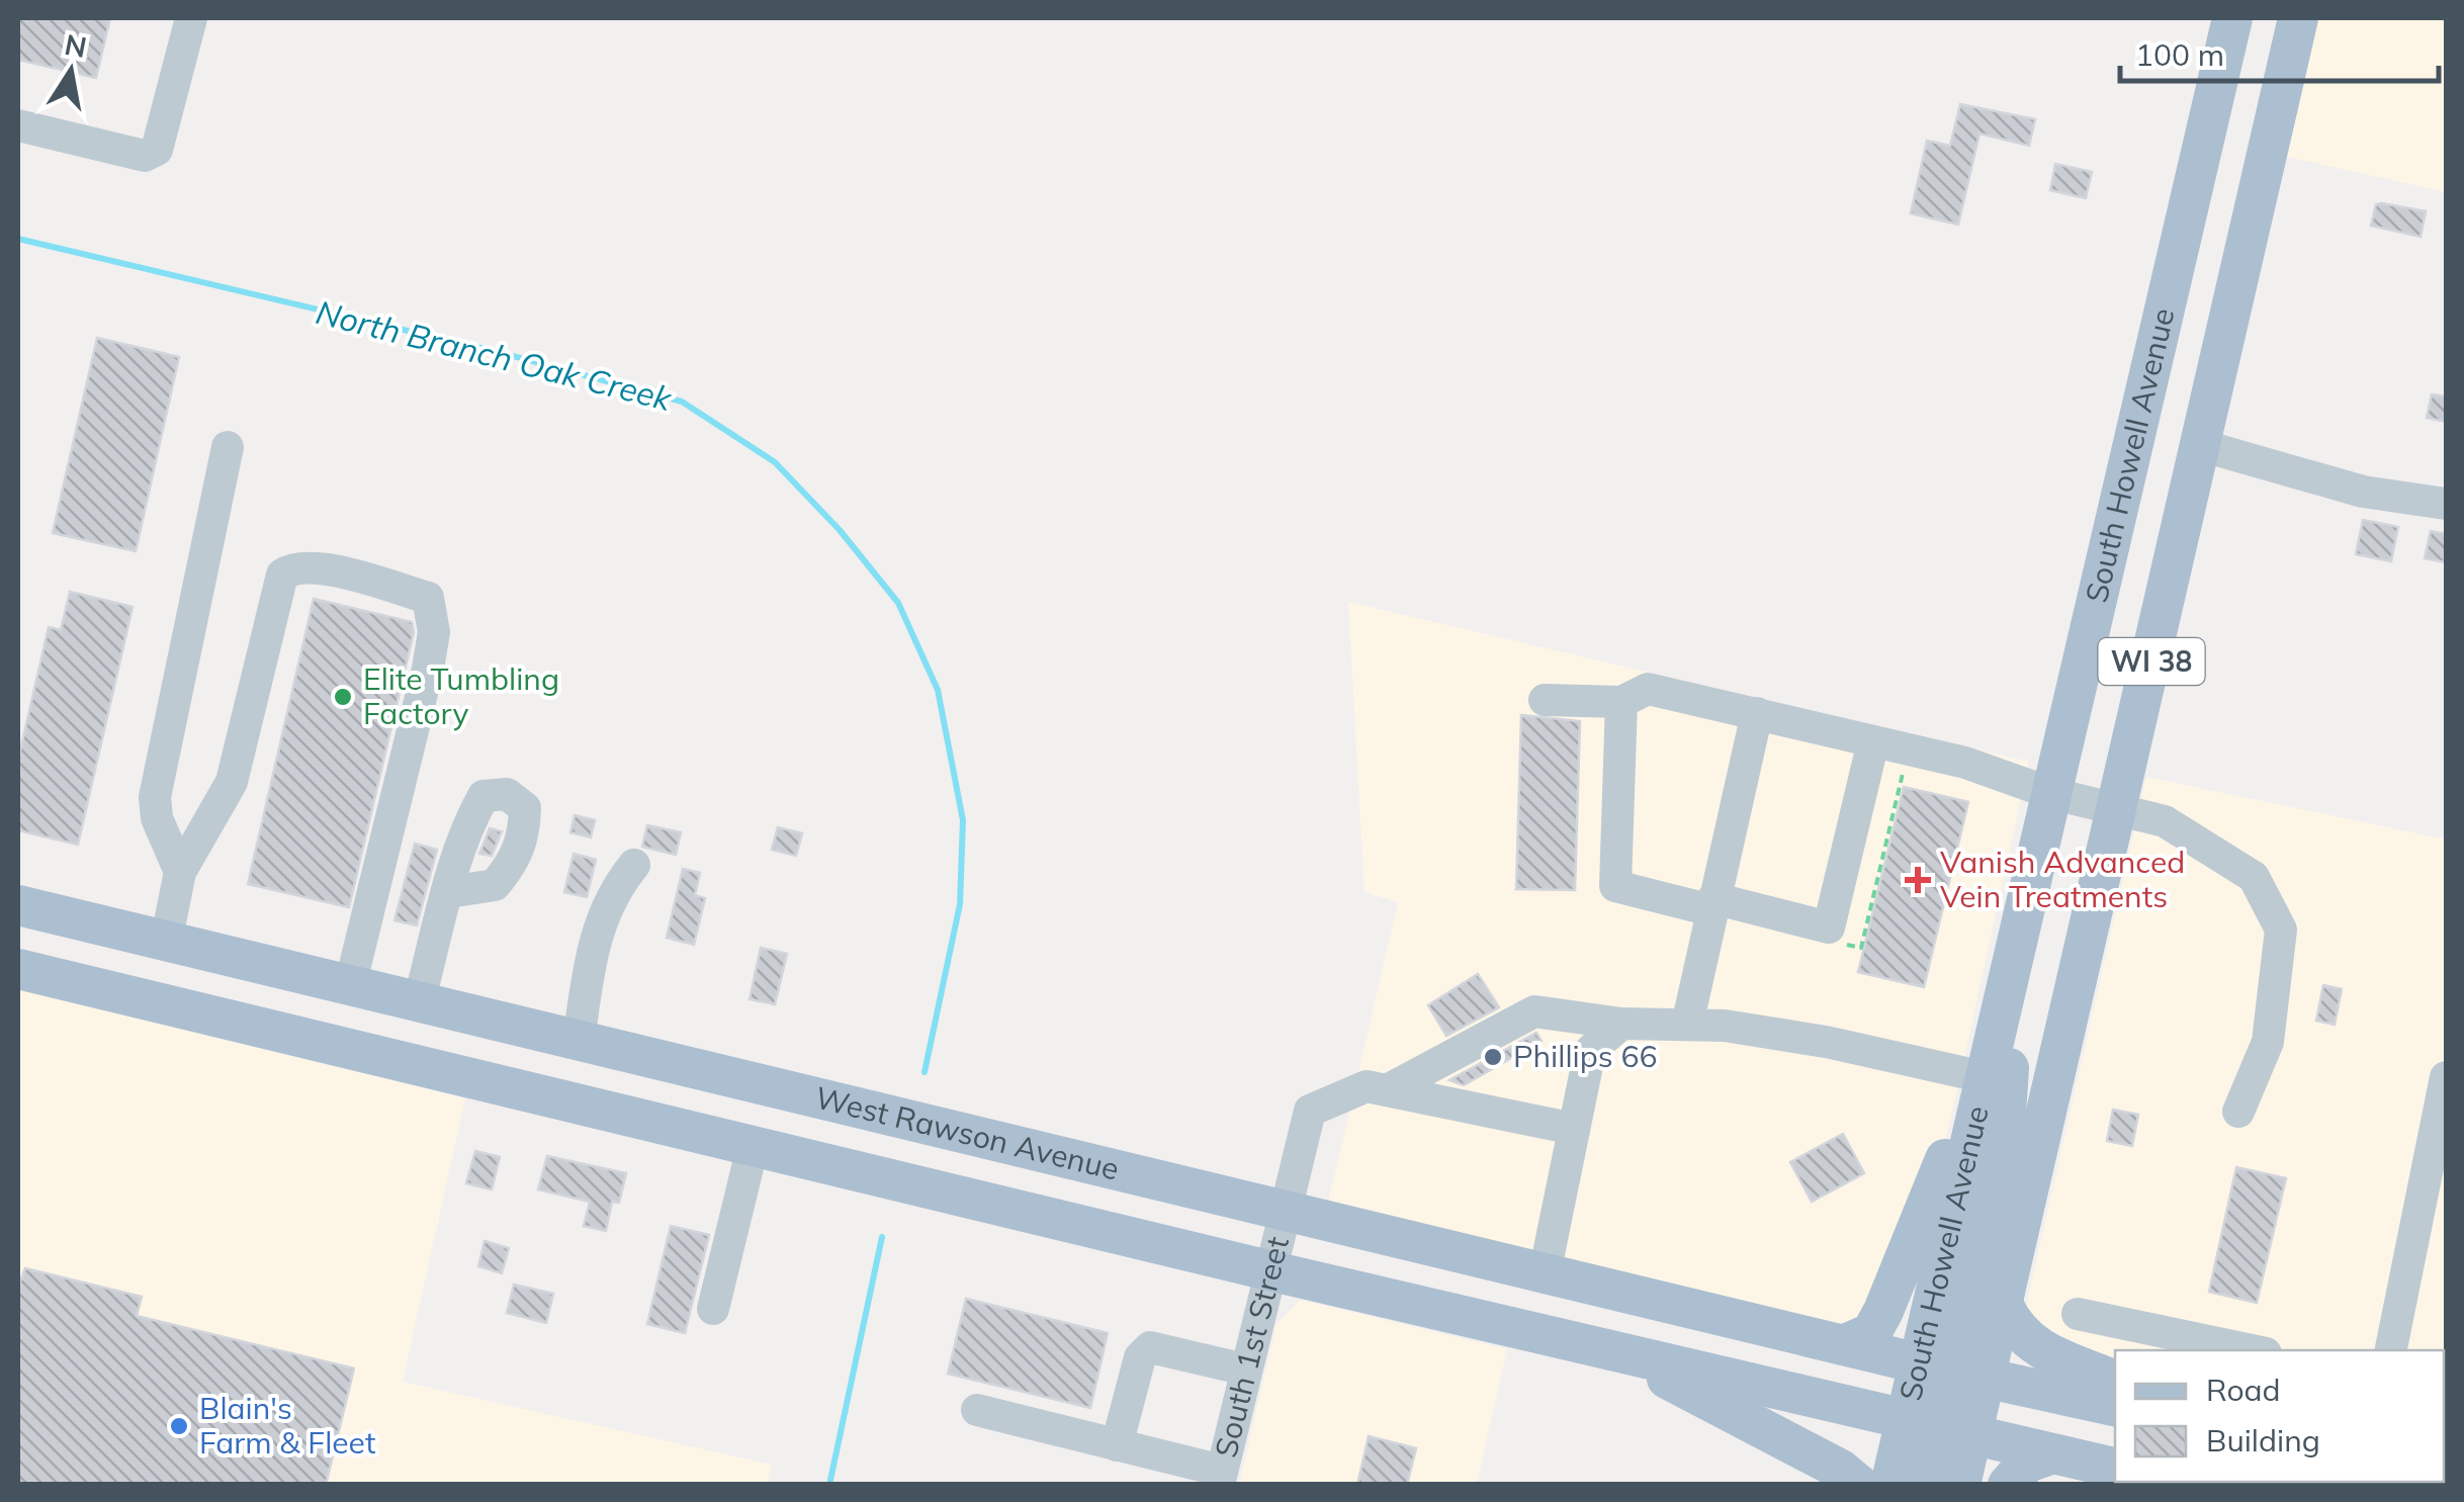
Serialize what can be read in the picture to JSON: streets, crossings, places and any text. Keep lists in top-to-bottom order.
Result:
{
  "streets": {
    "main road": ["South Howell Avenue", "WI 38", "West Rawson Avenue"],
    "street": ["South 1st Street"]
  },
  "crossings": [
    ["South Howell Avenue", "West Rawson Avenue"],
    ["West Rawson Avenue", "South 1st Street"]
  ],
  "water": ["North Branch Oak Creek"],
  "places": {
    "other": ["Elite Tumbling Factory", "Phillips 66", "Blain's Farm & Fleet"],
    "health": ["Vanish Advanced Vein Treatments"]
  },
  "legend": ["Road", "Building"],
  "scale_bar": "100 m",
  "north": "top"
}
